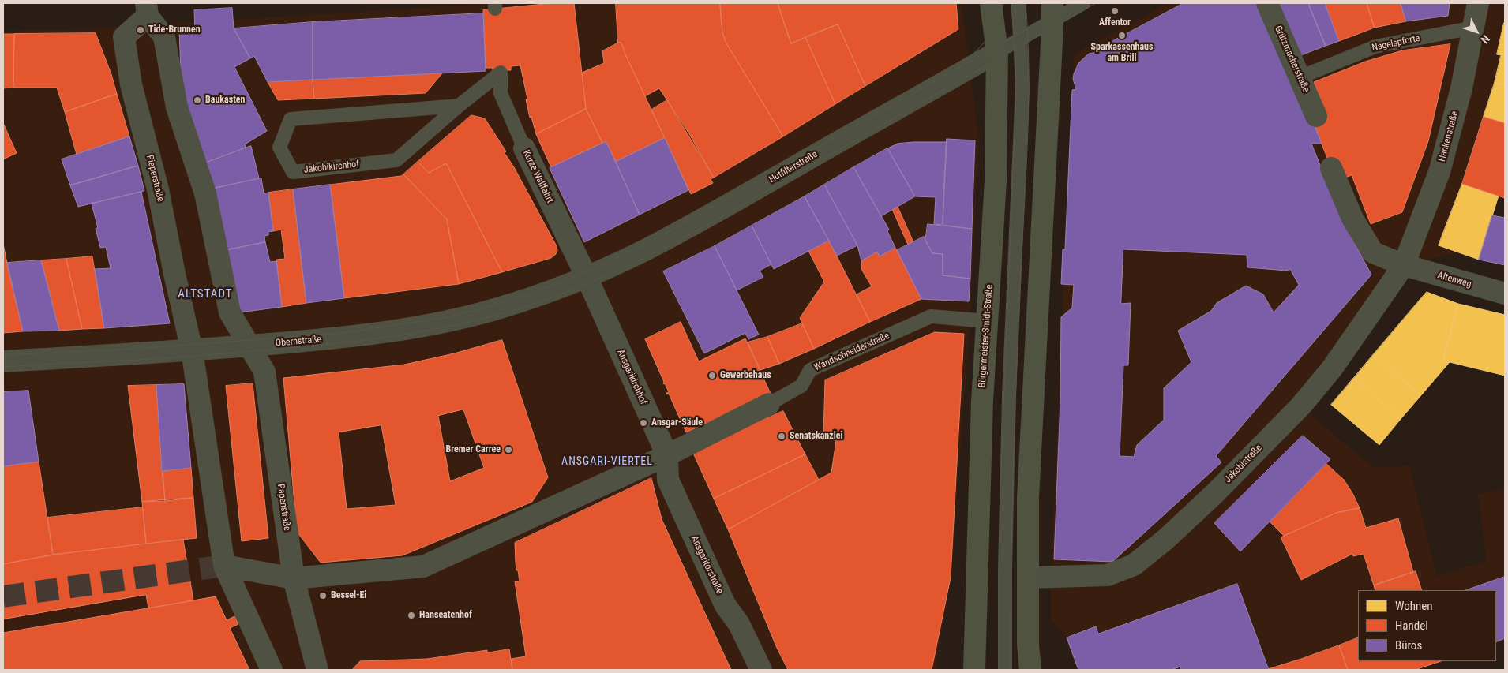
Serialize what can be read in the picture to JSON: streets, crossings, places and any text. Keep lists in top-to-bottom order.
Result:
{
  "streets": {
    "main road": ["Bürgermeister-Smidt-Straße"],
    "street": [
      "Grützmacherstraße",
      "Hankenstraße",
      "Hutfilterstraße",
      "Kurze Wallfahrt",
      "Pieperstraße",
      "Altenweg",
      "Obernstraße",
      "Wandschneiderstraße",
      "Ansgarikirchhof",
      "Jakobistraße",
      "Papenstraße",
      "Ansgaritorstraße"
    ],
    "lane": ["Nagelspforte", "Jakobikirchhof"]
  },
  "crossings": [
    ["Nagelspforte", "Grützmacherstraße"],
    ["Nagelspforte", "Hankenstraße"],
    ["Hankenstraße", "Altenweg"],
    ["Hankenstraße", "Jakobistraße"],
    ["Jakobikirchhof", "Kurze Wallfahrt"],
    ["Hutfilterstraße", "Kurze Wallfahrt"],
    ["Hutfilterstraße", "Bürgermeister-Smidt-Straße"],
    ["Hutfilterstraße", "Obernstraße"],
    ["Hutfilterstraße", "Ansgarikirchhof"],
    ["Kurze Wallfahrt", "Obernstraße"],
    ["Kurze Wallfahrt", "Ansgarikirchhof"],
    ["Pieperstraße", "Obernstraße"],
    ["Pieperstraße", "Papenstraße"],
    ["Altenweg", "Jakobistraße"],
    ["Bürgermeister-Smidt-Straße", "Wandschneiderstraße"],
    ["Obernstraße", "Ansgarikirchhof"],
    ["Obernstraße", "Papenstraße"],
    ["Wandschneiderstraße", "Ansgarikirchhof"],
    ["Wandschneiderstraße", "Ansgaritorstraße"],
    ["Ansgarikirchhof", "Ansgaritorstraße"]
  ],
  "districts": ["ALTSTADT", "ANSGARI-VIERTEL"],
  "places": [
    "Affentor",
    "Tide-Brunnen",
    "Sparkassenhaus am Brill",
    "Baukasten",
    "Gewerbehaus",
    "Ansgar-Säule",
    "Senatskanzlei",
    "Bremer Carree",
    "Bessel-Ei",
    "Hanseatenhof"
  ],
  "legend": ["Wohnen", "Handel", "Büros"],
  "north": "bottom right"
}
